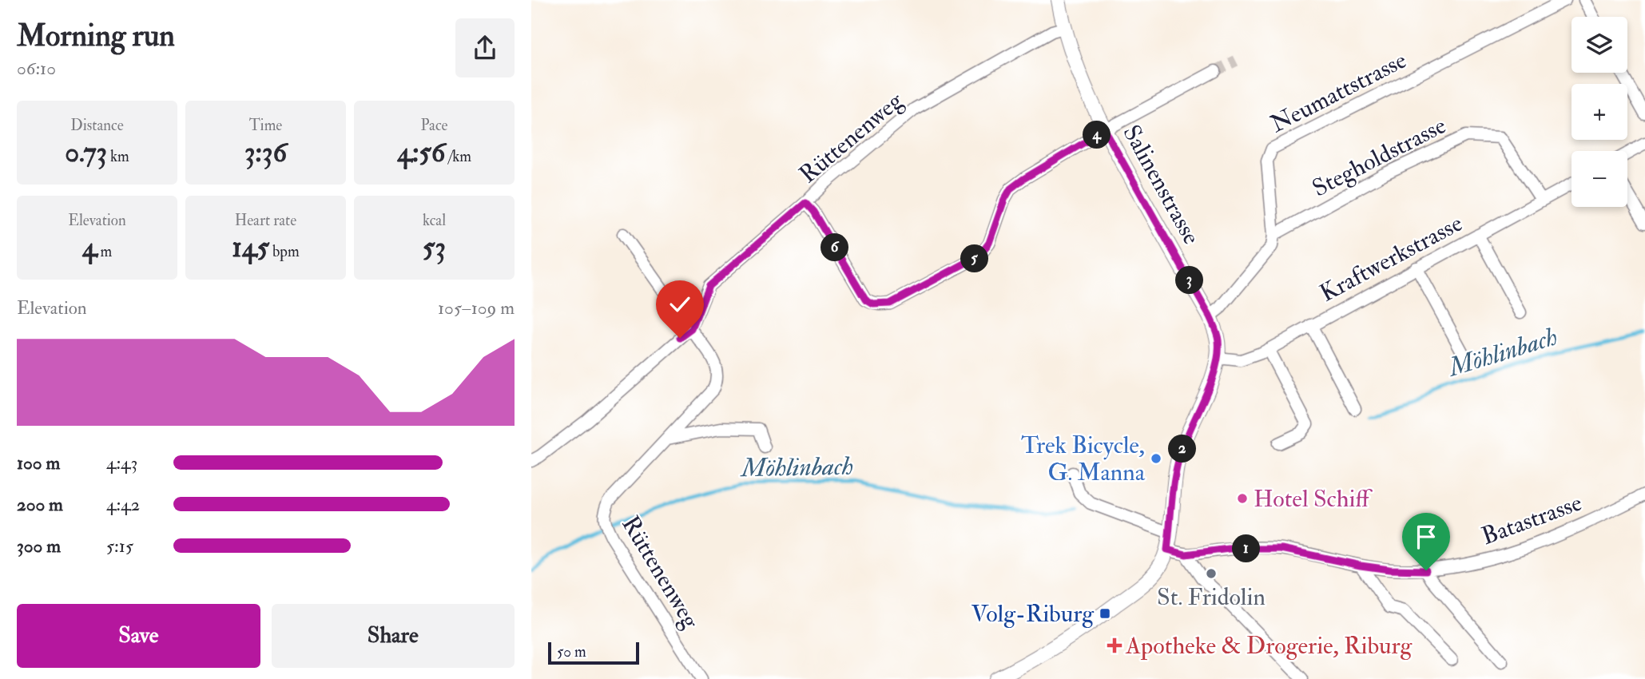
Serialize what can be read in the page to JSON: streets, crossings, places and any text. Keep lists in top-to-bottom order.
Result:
{
  "streets": {
    "street": [
      "Neumattstrasse",
      "Rüttenenweg",
      "Stegholdstrasse",
      "Salinenstrasse",
      "Kraftwerkstrasse",
      "Batastrasse"
    ]
  },
  "crossings": [
    ["Neumattstrasse", "Stegholdstrasse"],
    ["Rüttenenweg", "Salinenstrasse"],
    ["Stegholdstrasse", "Kraftwerkstrasse"],
    ["Salinenstrasse", "Kraftwerkstrasse"],
    ["Salinenstrasse", "Batastrasse"]
  ],
  "water": ["Möhlinbach"],
  "places": {
    "other": ["Trek Bicycle, G. Manna", "Hotel Schiff", "St. Fridolin"],
    "transit": ["Volg-Riburg"],
    "health": ["Apotheke & Drogerie, Riburg"]
  },
  "scale_bar": "50 m",
  "page": {
    "heading": ["Morning run", "06:10"],
    "map_buttons": ["+", "−"],
    "stats": [
      ["Distance", "0.73 km"],
      ["Time", "3:36"],
      ["Pace", "4:56 /km"],
      ["Elevation", "4 m"],
      ["Heart rate", "145 bpm"],
      ["kcal", "53"]
    ],
    "pins": [
      "4",
      "6",
      "5",
      "3",
      "2",
      "1"
    ],
    "chart": ["Elevation", "105–109 m"],
    "list": [
      {
        "name": "100 m",
        "note": "4:43"
      },
      {
        "name": "200 m",
        "note": "4:42"
      },
      {
        "name": "300 m",
        "note": "5:15"
      }
    ],
    "buttons": ["Save", "Share"],
    "scale": "50 m"
  }
}
